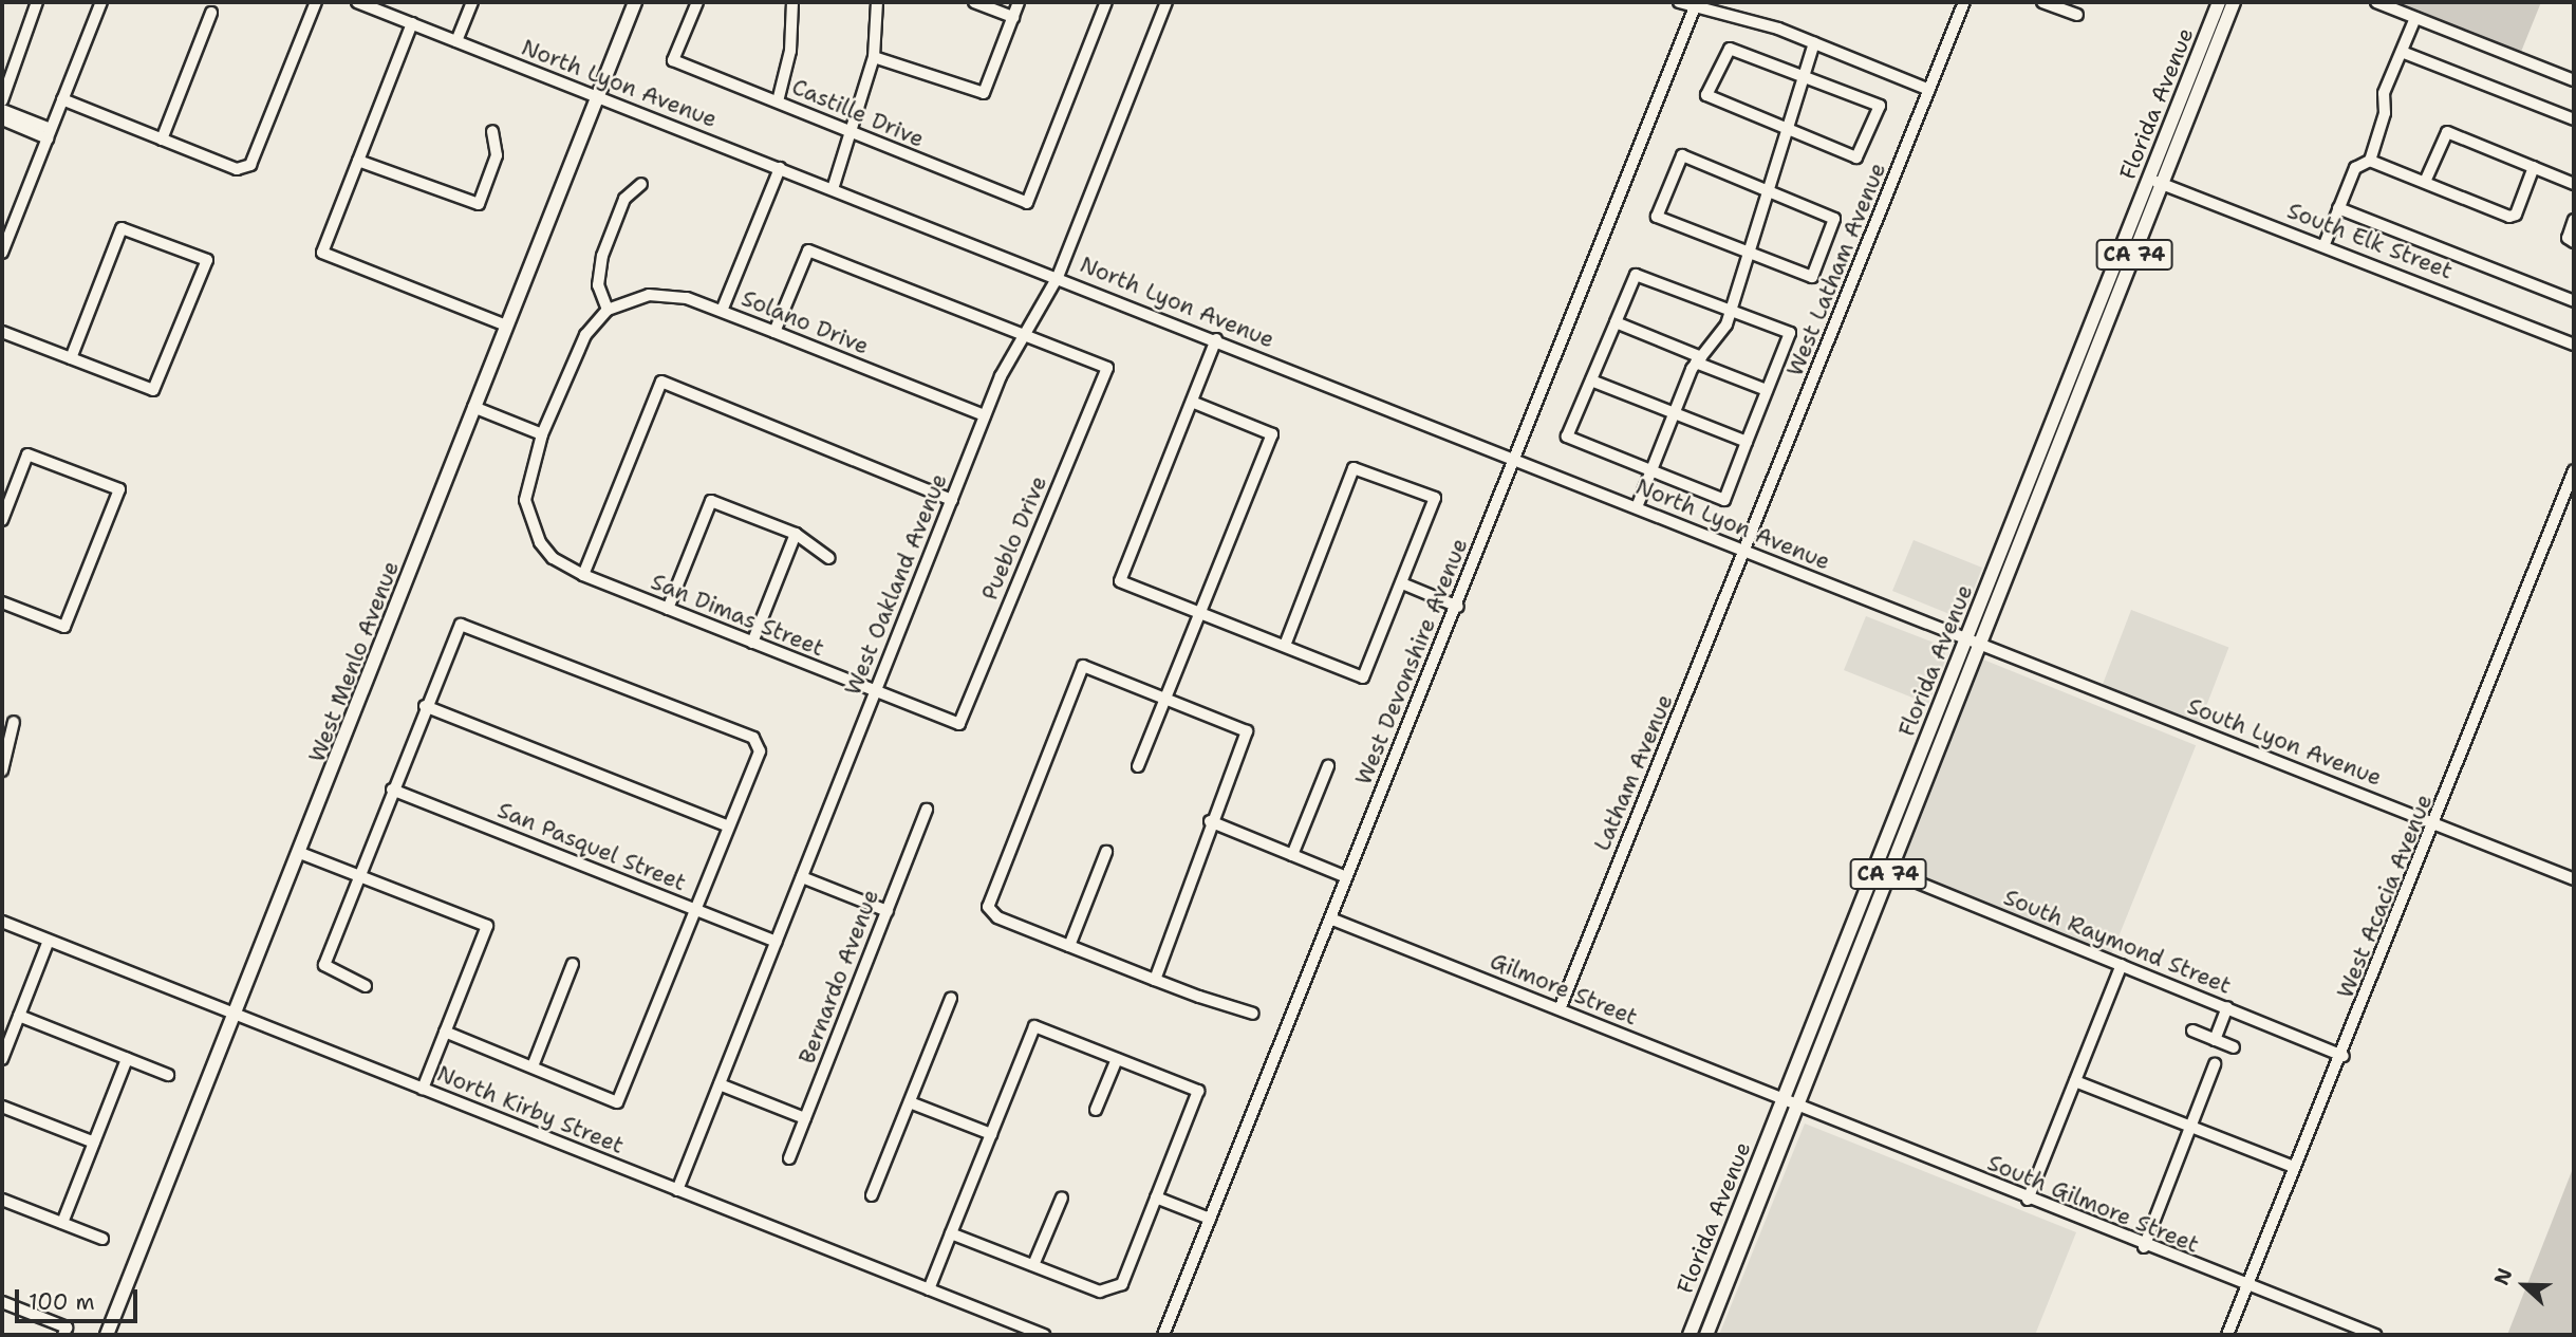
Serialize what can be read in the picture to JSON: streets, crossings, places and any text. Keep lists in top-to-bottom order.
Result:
{
  "streets": {
    "main road": ["Florida Avenue", "CA 74", "West Menlo Avenue"],
    "street": [
      "North Lyon Avenue",
      "Castille Drive",
      "South Elk Street",
      "West Latham Avenue",
      "Solano Drive",
      "Pueblo Drive",
      "West Oakland Avenue",
      "San Dimas Street",
      "West Devonshire Avenue",
      "South Lyon Avenue",
      "Latham Avenue",
      "San Pasquel Street",
      "West Acacia Avenue",
      "South Raymond Street",
      "Bernardo Avenue",
      "Gilmore Street",
      "North Kirby Street",
      "South Gilmore Street"
    ]
  },
  "crossings": [
    ["North Lyon Avenue", "Florida Avenue"],
    ["North Lyon Avenue", "West Latham Avenue"],
    ["North Lyon Avenue", "West Oakland Avenue"],
    ["North Lyon Avenue", "West Menlo Avenue"],
    ["North Lyon Avenue", "West Devonshire Avenue"],
    ["North Lyon Avenue", "South Lyon Avenue"],
    ["North Lyon Avenue", "Latham Avenue"],
    ["Florida Avenue", "South Elk Street"],
    ["Florida Avenue", "South Lyon Avenue"],
    ["Florida Avenue", "South Raymond Street"],
    ["Florida Avenue", "Gilmore Street"],
    ["Florida Avenue", "South Gilmore Street"],
    ["West Latham Avenue", "Latham Avenue"],
    ["Solano Drive", "West Oakland Avenue"],
    ["Solano Drive", "San Dimas Street"],
    ["Pueblo Drive", "West Oakland Avenue"],
    ["Pueblo Drive", "San Dimas Street"],
    ["West Oakland Avenue", "San Dimas Street"],
    ["West Oakland Avenue", "San Pasquel Street"],
    ["West Oakland Avenue", "North Kirby Street"],
    ["West Menlo Avenue", "North Kirby Street"],
    ["West Devonshire Avenue", "Gilmore Street"],
    ["South Lyon Avenue", "West Acacia Avenue"],
    ["Latham Avenue", "Gilmore Street"],
    ["West Acacia Avenue", "South Raymond Street"],
    ["West Acacia Avenue", "South Gilmore Street"],
    ["Gilmore Street", "South Gilmore Street"]
  ],
  "scale_bar": "100 m",
  "north": "left"
}
